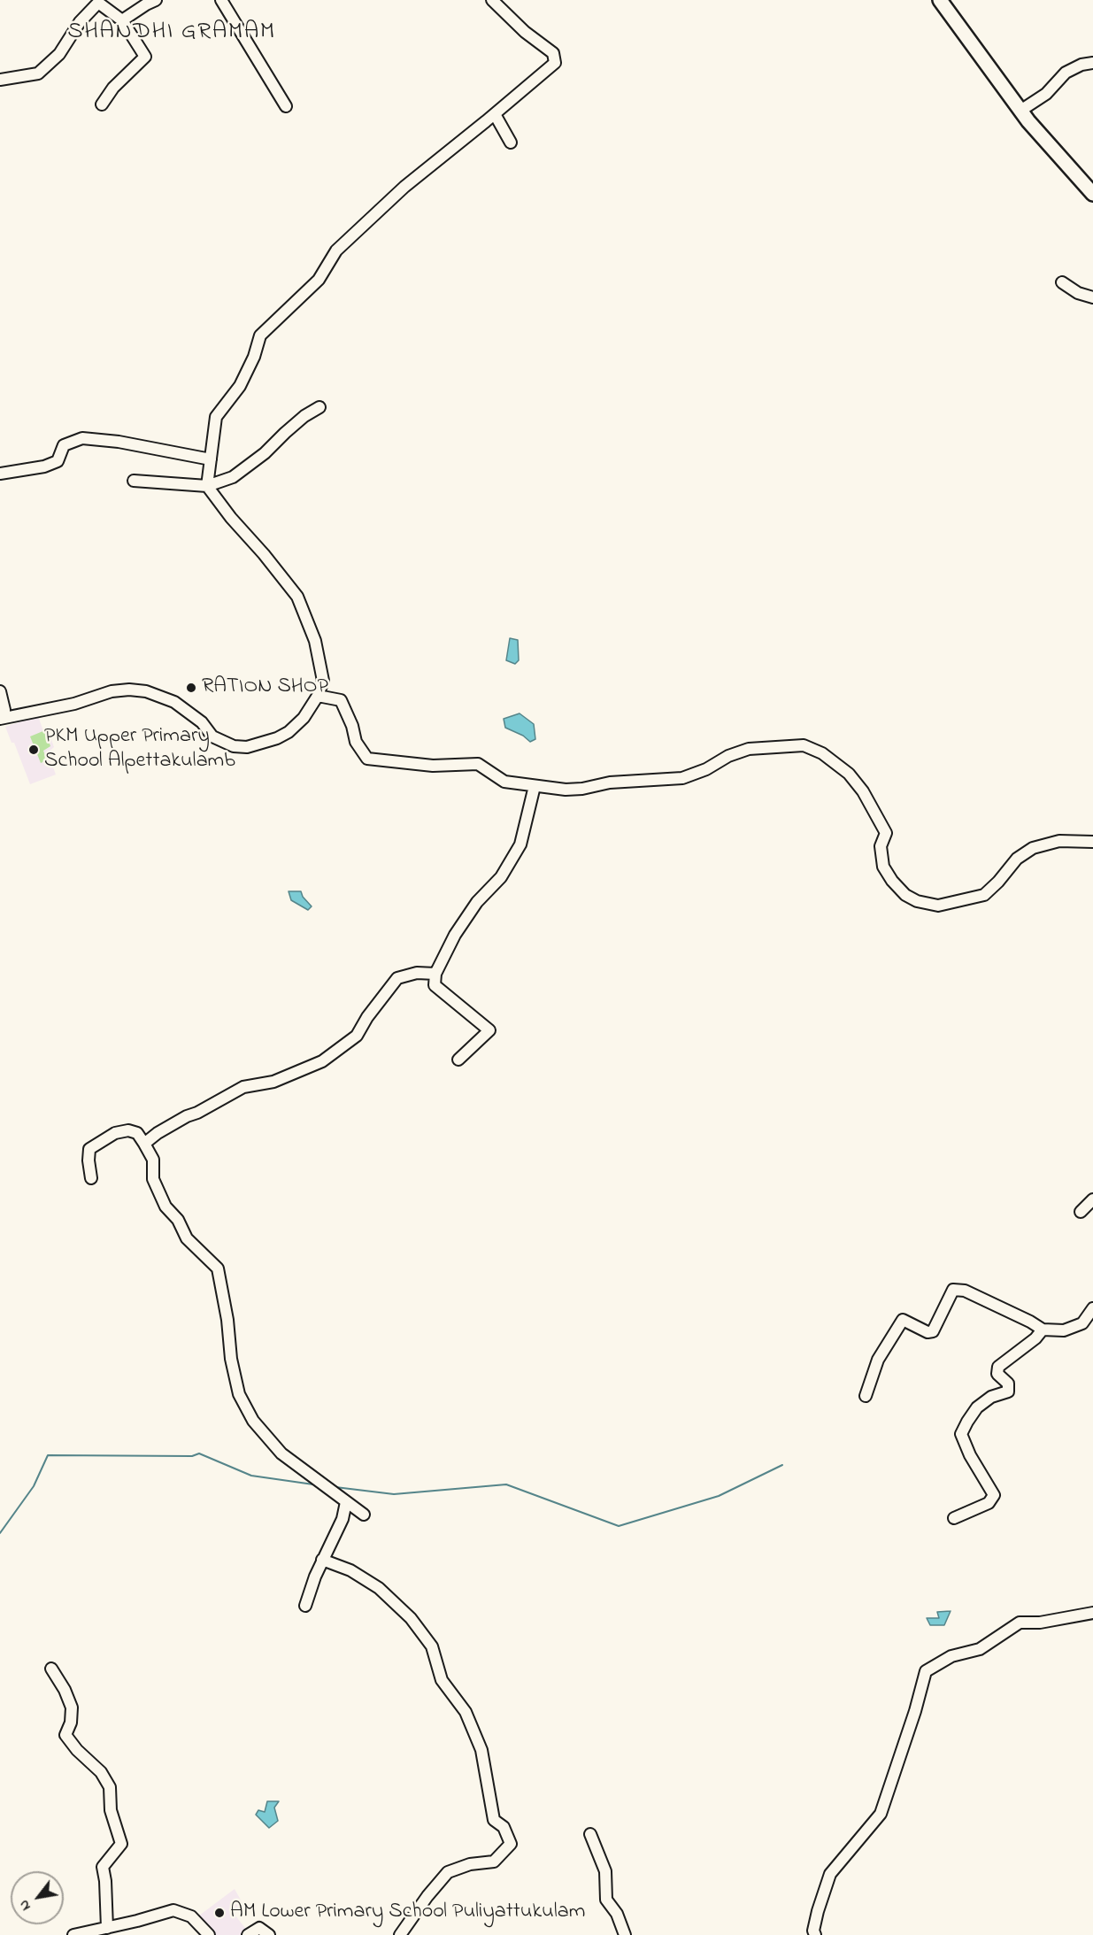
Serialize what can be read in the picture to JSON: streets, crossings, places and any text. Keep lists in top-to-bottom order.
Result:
{
  "districts": ["SHANDHI GRAMAM"],
  "places": ["RATION SHOP", "PKM Upper Primary School Alpettakulamb", "AM Lower Primary School Puliyattukulam"],
  "north": "bottom left"
}
